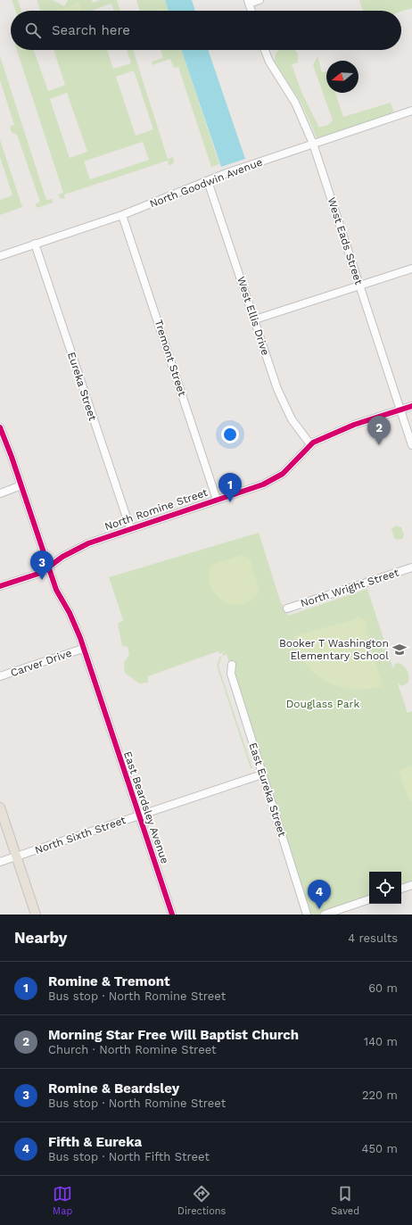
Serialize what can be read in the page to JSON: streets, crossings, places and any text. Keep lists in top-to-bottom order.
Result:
{
  "streets": {
    "street": [
      "North Goodwin Avenue",
      "West Eads Street",
      "West Ellis Drive",
      "Tremont Street",
      "Eureka Street",
      "North Romine Street",
      "North Wright Street",
      "Carver Drive",
      "East Eureka Street",
      "East Beardsley Avenue",
      "North Sixth Street"
    ]
  },
  "crossings": [
    ["North Goodwin Avenue", "West Eads Street"],
    ["North Goodwin Avenue", "West Ellis Drive"],
    ["North Goodwin Avenue", "Tremont Street"],
    ["North Goodwin Avenue", "Eureka Street"],
    ["West Eads Street", "North Romine Street"],
    ["West Ellis Drive", "North Romine Street"],
    ["Tremont Street", "North Romine Street"],
    ["Eureka Street", "North Romine Street"],
    ["North Romine Street", "East Beardsley Avenue"],
    ["Carver Drive", "East Beardsley Avenue"],
    ["East Eureka Street", "North Sixth Street"],
    ["East Beardsley Avenue", "North Sixth Street"]
  ],
  "parks": ["Douglass Park"],
  "places": {
    "school or university": ["Booker T Washington Elementary School"]
  },
  "north": "left",
  "page": {
    "search": "Search here",
    "pins": [
      "2",
      "1",
      "3",
      "4"
    ],
    "heading": ["Nearby", "4 results"],
    "list": [
      {
        "mark": "1",
        "name": "Romine & Tremont",
        "note": "Bus stop · North Romine Street",
        "value": "60 m"
      },
      {
        "mark": "2",
        "name": "Morning Star Free Will Baptist Church",
        "note": "Church · North Romine Street",
        "value": "140 m"
      },
      {
        "mark": "3",
        "name": "Romine & Beardsley",
        "note": "Bus stop · North Romine Street",
        "value": "220 m"
      },
      {
        "mark": "4",
        "name": "Fifth & Eureka",
        "note": "Bus stop · North Fifth Street",
        "value": "450 m"
      }
    ],
    "nav": ["Map", "Directions", "Saved"]
  }
}
